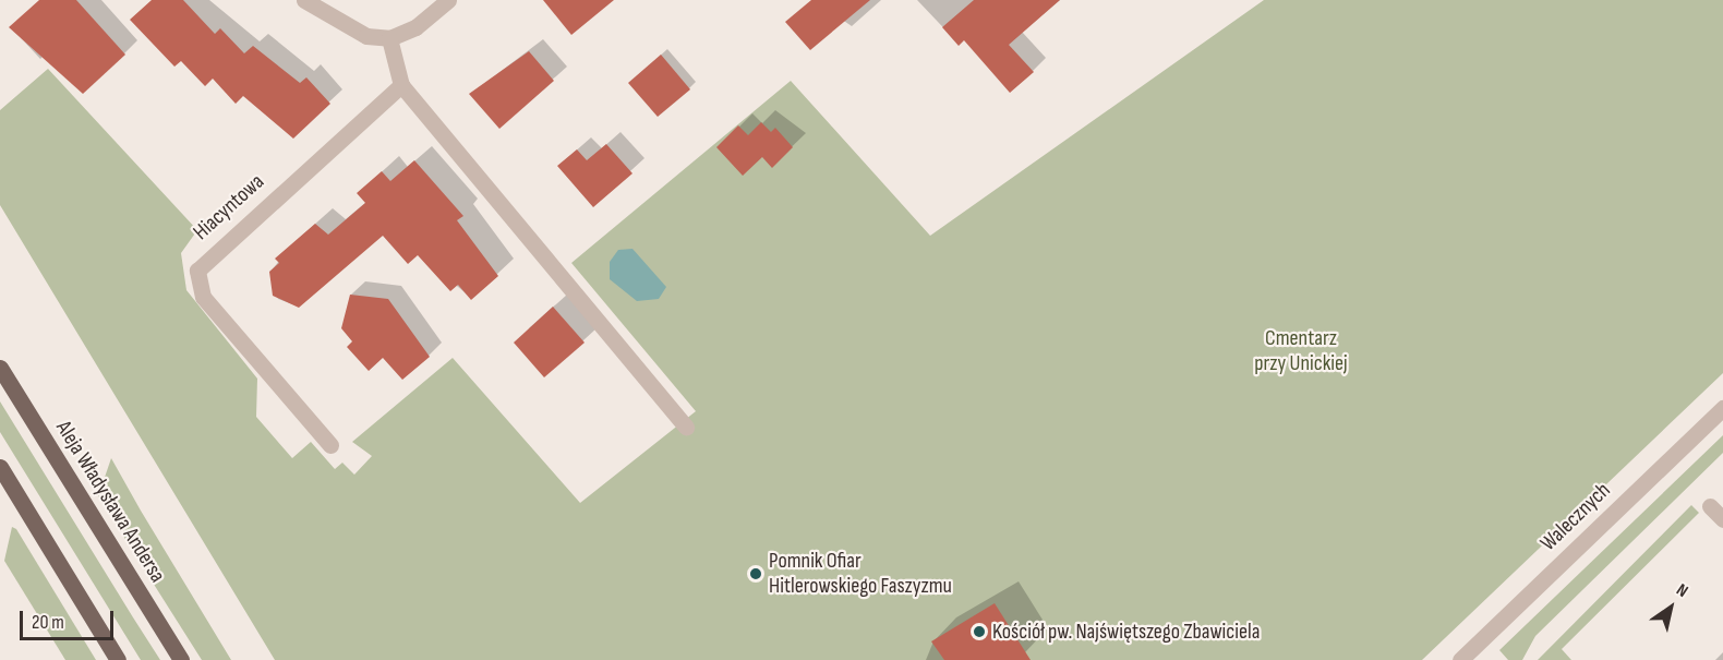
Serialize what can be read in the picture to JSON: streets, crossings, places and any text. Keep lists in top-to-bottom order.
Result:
{
  "streets": {
    "main road": ["Aleja Władysława Andersa"],
    "street": ["Hiacyntowa", "Walecznych"]
  },
  "parks": ["Cmentarz przy Unickiej"],
  "places": ["Pomnik Ofiar Hitlerowskiego Faszyzmu", "Kościół pw. Najświętszego Zbawiciela"],
  "scale_bar": "20 m",
  "north": "top right"
}
